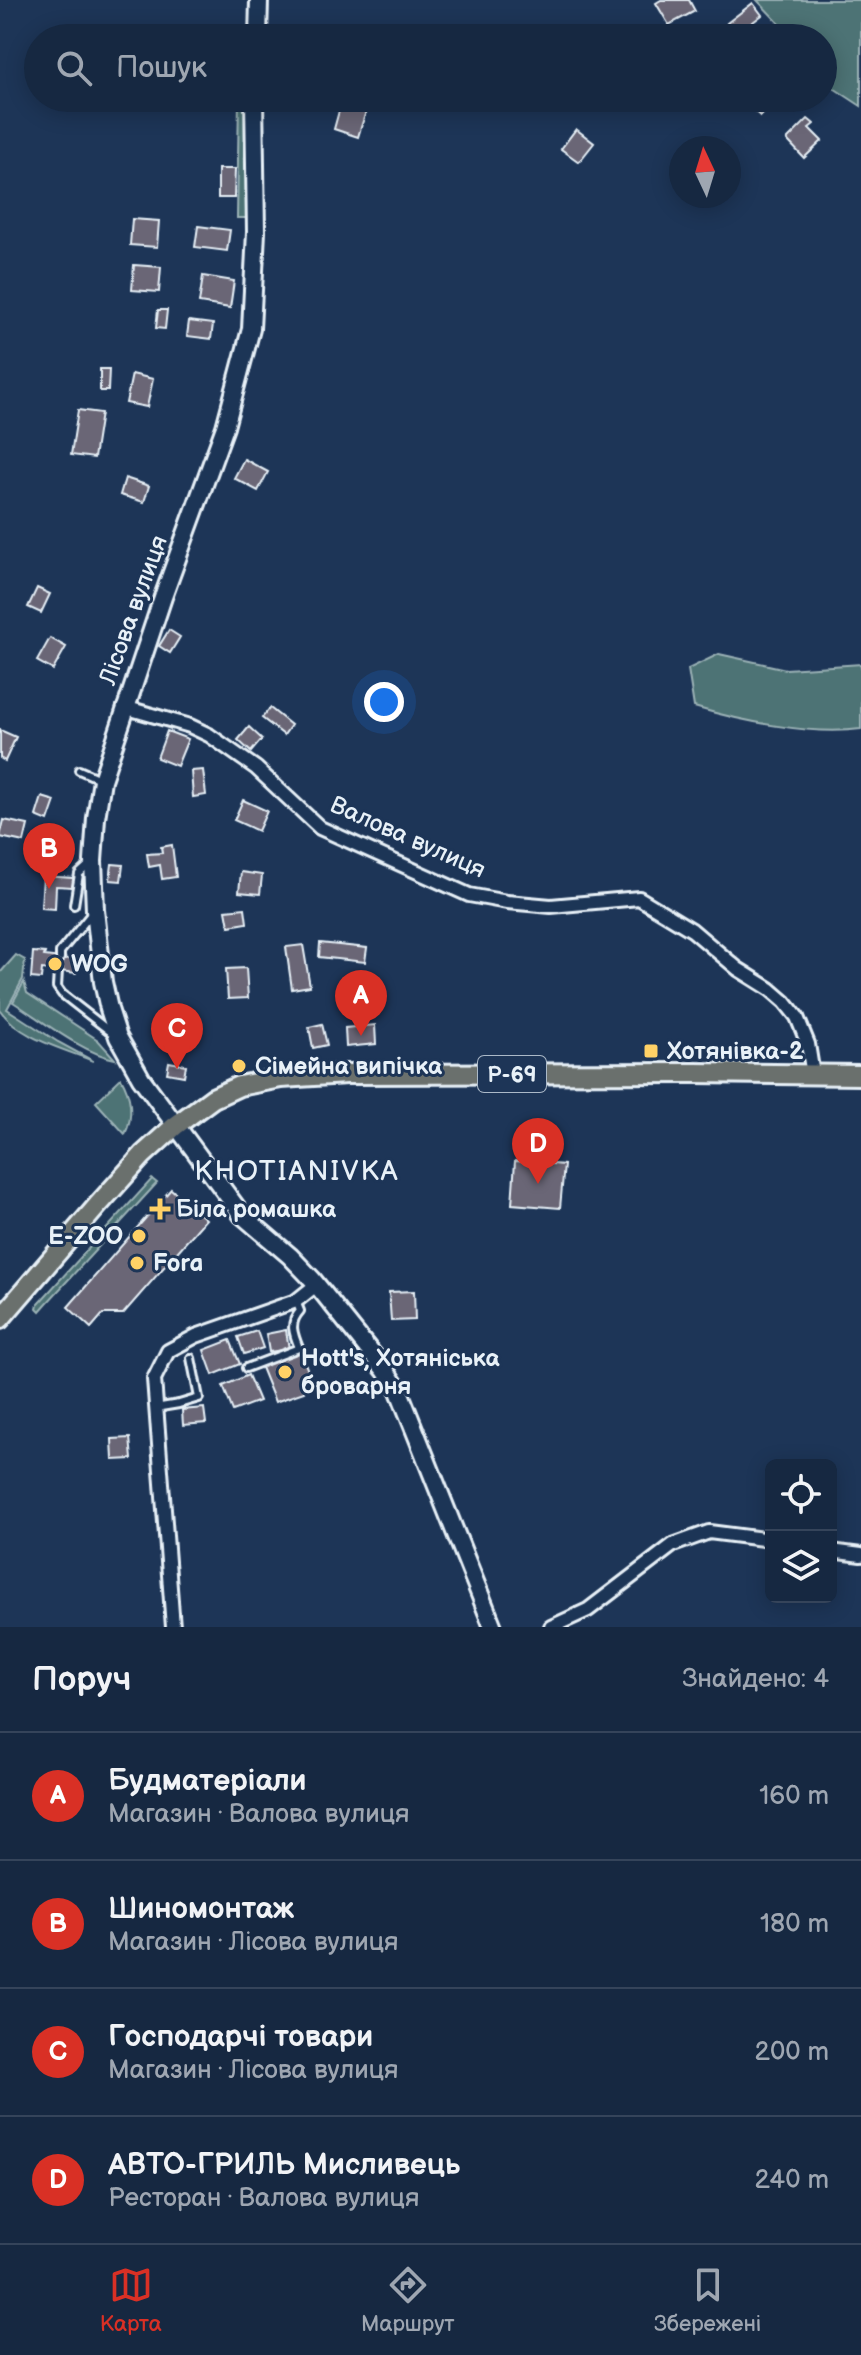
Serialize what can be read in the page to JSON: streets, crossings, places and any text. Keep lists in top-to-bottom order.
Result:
{
  "streets": {
    "main road": ["Р-69"],
    "street": ["Лісова вулиця", "Валова вулиця"]
  },
  "crossings": [
    ["Лісова вулиця", "Валова вулиця"],
    ["Лісова вулиця", "Р-69"],
    ["Валова вулиця", "Р-69"]
  ],
  "districts": ["KHOTIANIVKA"],
  "places": {
    "other": [
      "WOG",
      "Сімейна випічка",
      "E-ZOO",
      "Fora",
      "Hott's, Хотяніська броварня"
    ],
    "transit": ["Хотянівка-2"],
    "health": ["Біла ромашка"]
  },
  "north": "top",
  "page": {
    "search": "Пошук",
    "pins": [
      "B",
      "A",
      "C",
      "D"
    ],
    "heading": ["Поруч", "Знайдено: 4"],
    "list": [
      {
        "mark": "A",
        "name": "Будматеріали",
        "note": "Магазин · Валова вулиця",
        "value": "160 m"
      },
      {
        "mark": "B",
        "name": "Шиномонтаж",
        "note": "Магазин · Лісова вулиця",
        "value": "180 m"
      },
      {
        "mark": "C",
        "name": "Господарчі товари",
        "note": "Магазин · Лісова вулиця",
        "value": "200 m"
      },
      {
        "mark": "D",
        "name": "АВТО-ГРИЛЬ Мисливець",
        "note": "Ресторан · Валова вулиця",
        "value": "240 m"
      }
    ],
    "nav": ["Карта", "Маршрут", "Збережені"]
  }
}
